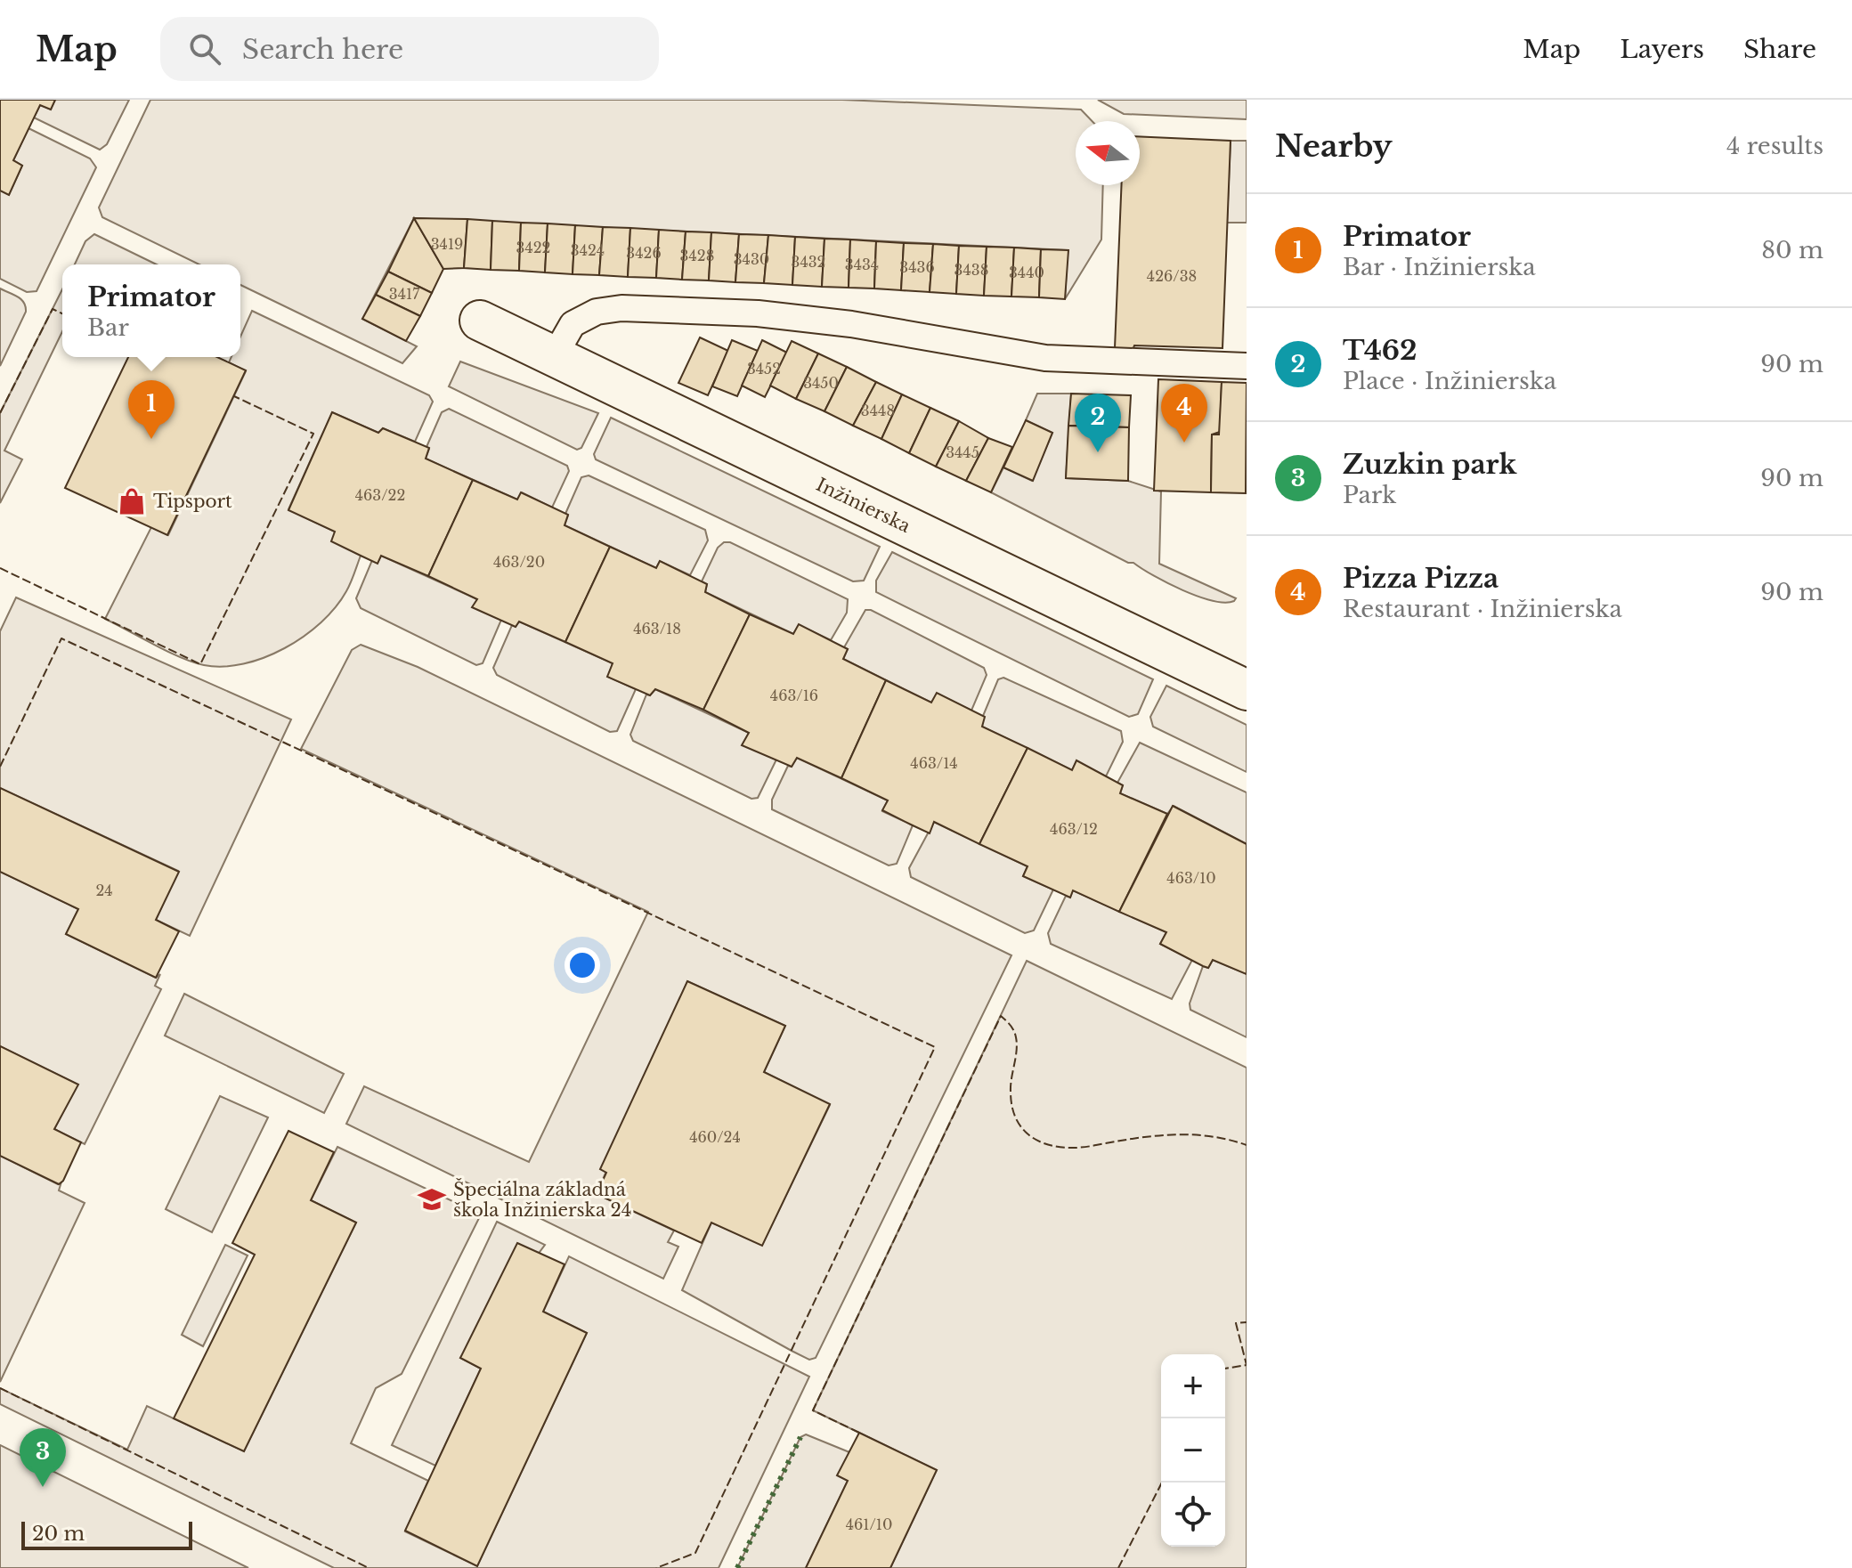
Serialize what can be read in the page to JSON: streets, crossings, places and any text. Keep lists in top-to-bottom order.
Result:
{
  "streets": {
    "street": ["Inžinierska"]
  },
  "places": {
    "shop": ["Tipsport"],
    "school or university": ["Špeciálna základná škola Inžinierska 24"]
  },
  "house_numbers": [
    "3419",
    "3422",
    "3424",
    "3426",
    "3428",
    "3430",
    "3432",
    "3434",
    "3436",
    "3438",
    "3440",
    "426/38",
    "3417",
    "3452",
    "3450",
    "3448",
    "3445",
    "463/22",
    "463/20",
    "463/18",
    "463/16",
    "463/14",
    "463/12",
    "463/10",
    "24",
    "460/24",
    "461/10"
  ],
  "scale_bar": "20 m",
  "north": "left",
  "page": {
    "header": "Map",
    "search": "Search here",
    "nav": ["Map", "Layers", "Share"],
    "heading": ["Nearby", "4 results"],
    "list": [
      {
        "mark": "1",
        "name": "Primator",
        "note": "Bar · Inžinierska",
        "value": "80 m"
      },
      {
        "mark": "2",
        "name": "T462",
        "note": "Place · Inžinierska",
        "value": "90 m"
      },
      {
        "mark": "3",
        "name": "Zuzkin park",
        "note": "Park",
        "value": "90 m"
      },
      {
        "mark": "4",
        "name": "Pizza Pizza",
        "note": "Restaurant · Inžinierska",
        "value": "90 m"
      }
    ],
    "popup": ["Primator", "Bar"],
    "pins": [
      "1",
      "4",
      "2",
      "3"
    ],
    "map_buttons": ["+", "−"],
    "scale": "20 m"
  }
}
